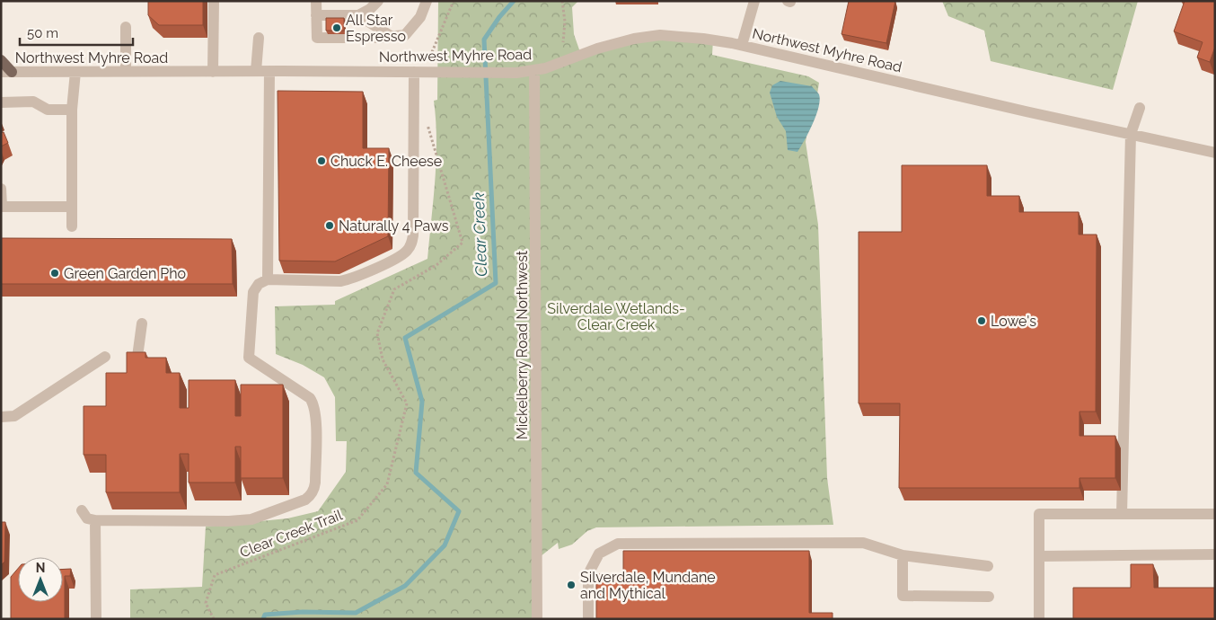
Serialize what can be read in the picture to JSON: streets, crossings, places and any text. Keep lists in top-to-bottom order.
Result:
{
  "streets": {
    "street": ["Northwest Myhre Road", "Mickelberry Road Northwest"],
    "path": ["Clear Creek Trail"]
  },
  "crossings": [
    ["Northwest Myhre Road", "Mickelberry Road Northwest"]
  ],
  "water": ["Clear Creek"],
  "parks": ["Silverdale Wetlands- Clear Creek"],
  "places": [
    "All Star Espresso",
    "Chuck E. Cheese",
    "Naturally 4 Paws",
    "Green Garden Pho",
    "Lowe's",
    "Silverdale, Mundane and Mythical"
  ],
  "scale_bar": "50 m",
  "north": "top"
}
